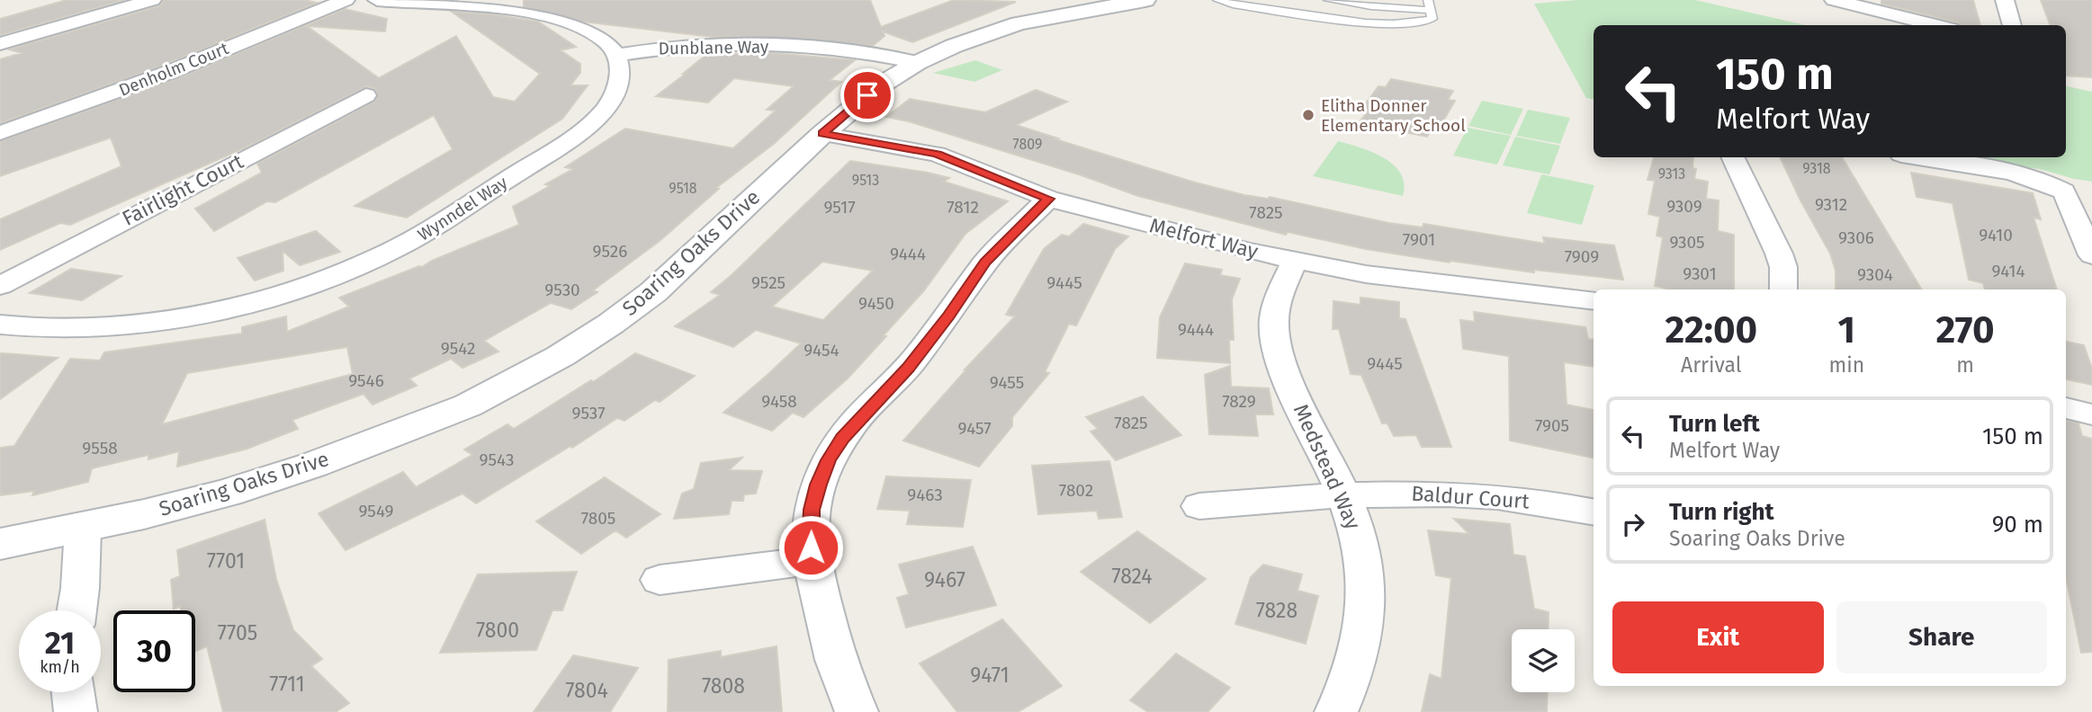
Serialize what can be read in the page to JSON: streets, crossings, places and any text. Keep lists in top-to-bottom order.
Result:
{
  "streets": {
    "street": [
      "Dunblane Way",
      "Denholm Court",
      "Fairlight Court",
      "Wynndel Way",
      "Melfort Way",
      "Soaring Oaks Drive",
      "Medstead Way",
      "Baldur Court"
    ]
  },
  "crossings": [
    ["Dunblane Way", "Wynndel Way"],
    ["Dunblane Way", "Soaring Oaks Drive"],
    ["Melfort Way", "Soaring Oaks Drive"],
    ["Melfort Way", "Medstead Way"],
    ["Medstead Way", "Baldur Court"]
  ],
  "places": ["Elitha Donner Elementary School"],
  "house_numbers": [
    "7809",
    "9318",
    "9313",
    "9513",
    "9518",
    "9312",
    "9309",
    "9517",
    "7812",
    "7825",
    "9410",
    "9306",
    "7901",
    "9305",
    "9526",
    "9444",
    "7909",
    "9414",
    "9301",
    "9304",
    "9525",
    "9445",
    "9530",
    "9450",
    "9444",
    "9542",
    "9454",
    "9445",
    "9546",
    "9455",
    "9458",
    "7829",
    "9537",
    "7825",
    "7905",
    "9457",
    "9558",
    "9543",
    "7802",
    "9463",
    "9549",
    "7805",
    "7701",
    "7824",
    "9467",
    "7828",
    "7800",
    "7705",
    "9471",
    "7711",
    "7808",
    "7804"
  ],
  "page": {
    "turn": ["150 m", "Melfort Way"],
    "eta": [
      "22:00",
      "Arrival",
      "1",
      "min",
      "270",
      "m"
    ],
    "list": [
      {
        "name": "Turn left",
        "note": "Melfort Way",
        "value": "150 m"
      },
      {
        "name": "Turn right",
        "note": "Soaring Oaks Drive",
        "value": "90 m"
      }
    ],
    "buttons": ["Exit", "Share"],
    "speed": "21 km/h",
    "limit": "30"
  }
}
